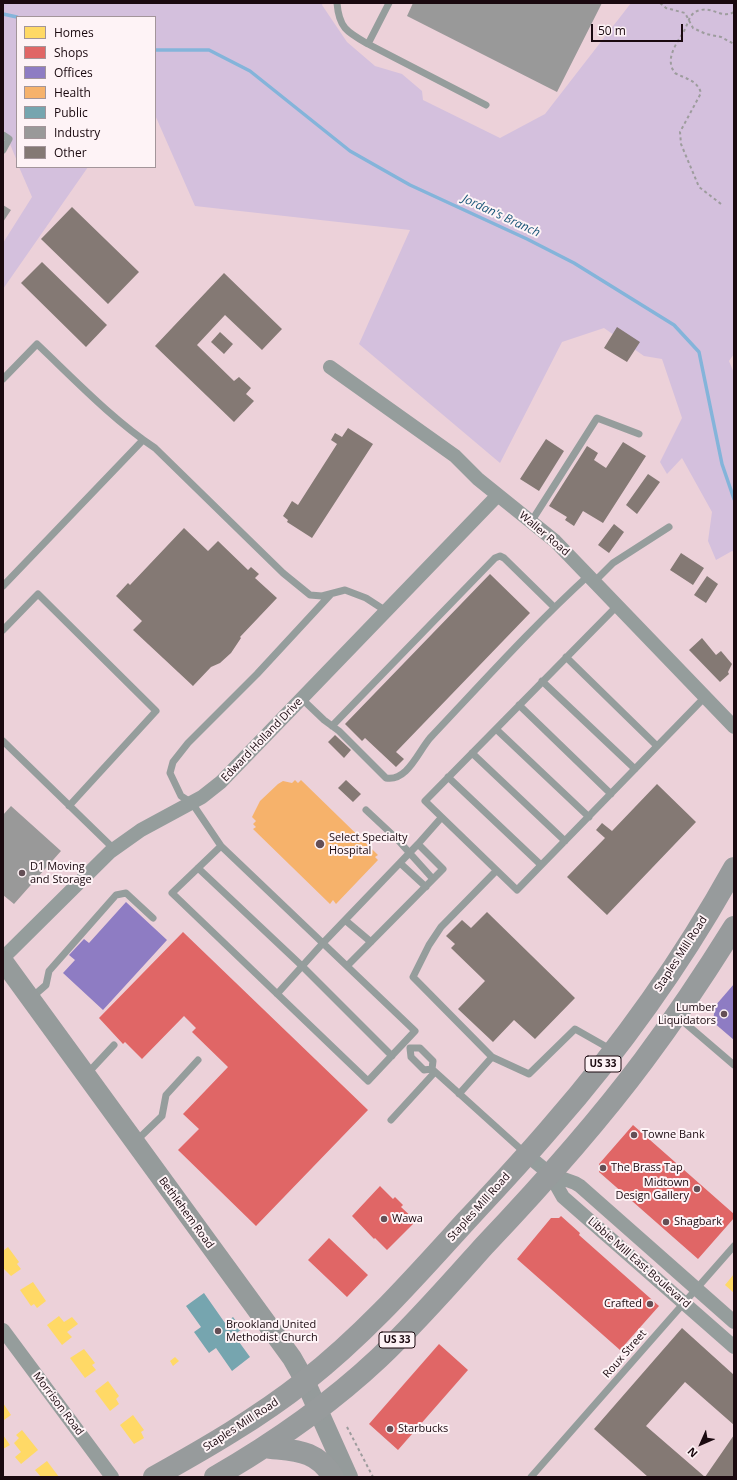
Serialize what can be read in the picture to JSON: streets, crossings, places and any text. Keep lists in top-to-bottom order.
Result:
{
  "streets": {
    "main road": ["Staples Mill Road", "US 33"],
    "street": [
      "Waller Road",
      "Edward Holland Drive",
      "Bethlehem Road",
      "Libbie Mill East Boulevard",
      "Morrison Road"
    ],
    "lane": ["Roux Street"]
  },
  "crossings": [
    ["Waller Road", "Edward Holland Drive"],
    ["Edward Holland Drive", "Bethlehem Road"],
    ["Staples Mill Road", "Bethlehem Road"],
    ["Staples Mill Road", "Libbie Mill East Boulevard"],
    ["US 33", "Bethlehem Road"],
    ["US 33", "Libbie Mill East Boulevard"],
    ["Libbie Mill East Boulevard", "Roux Street"]
  ],
  "water": ["Jordan's Branch"],
  "places": [
    "Select Specialty Hospital",
    "D1 Moving and Storage",
    "Lumber Liquidators",
    "Towne Bank",
    "The Brass Tap",
    "Midtown Design Gallery",
    "Wawa",
    "Shagbark",
    "Crafted",
    "Brookland United Methodist Church",
    "Starbucks"
  ],
  "legend": [
    "Homes",
    "Shops",
    "Offices",
    "Health",
    "Public",
    "Industry",
    "Other"
  ],
  "scale_bar": "50 m",
  "north": "bottom left"
}
